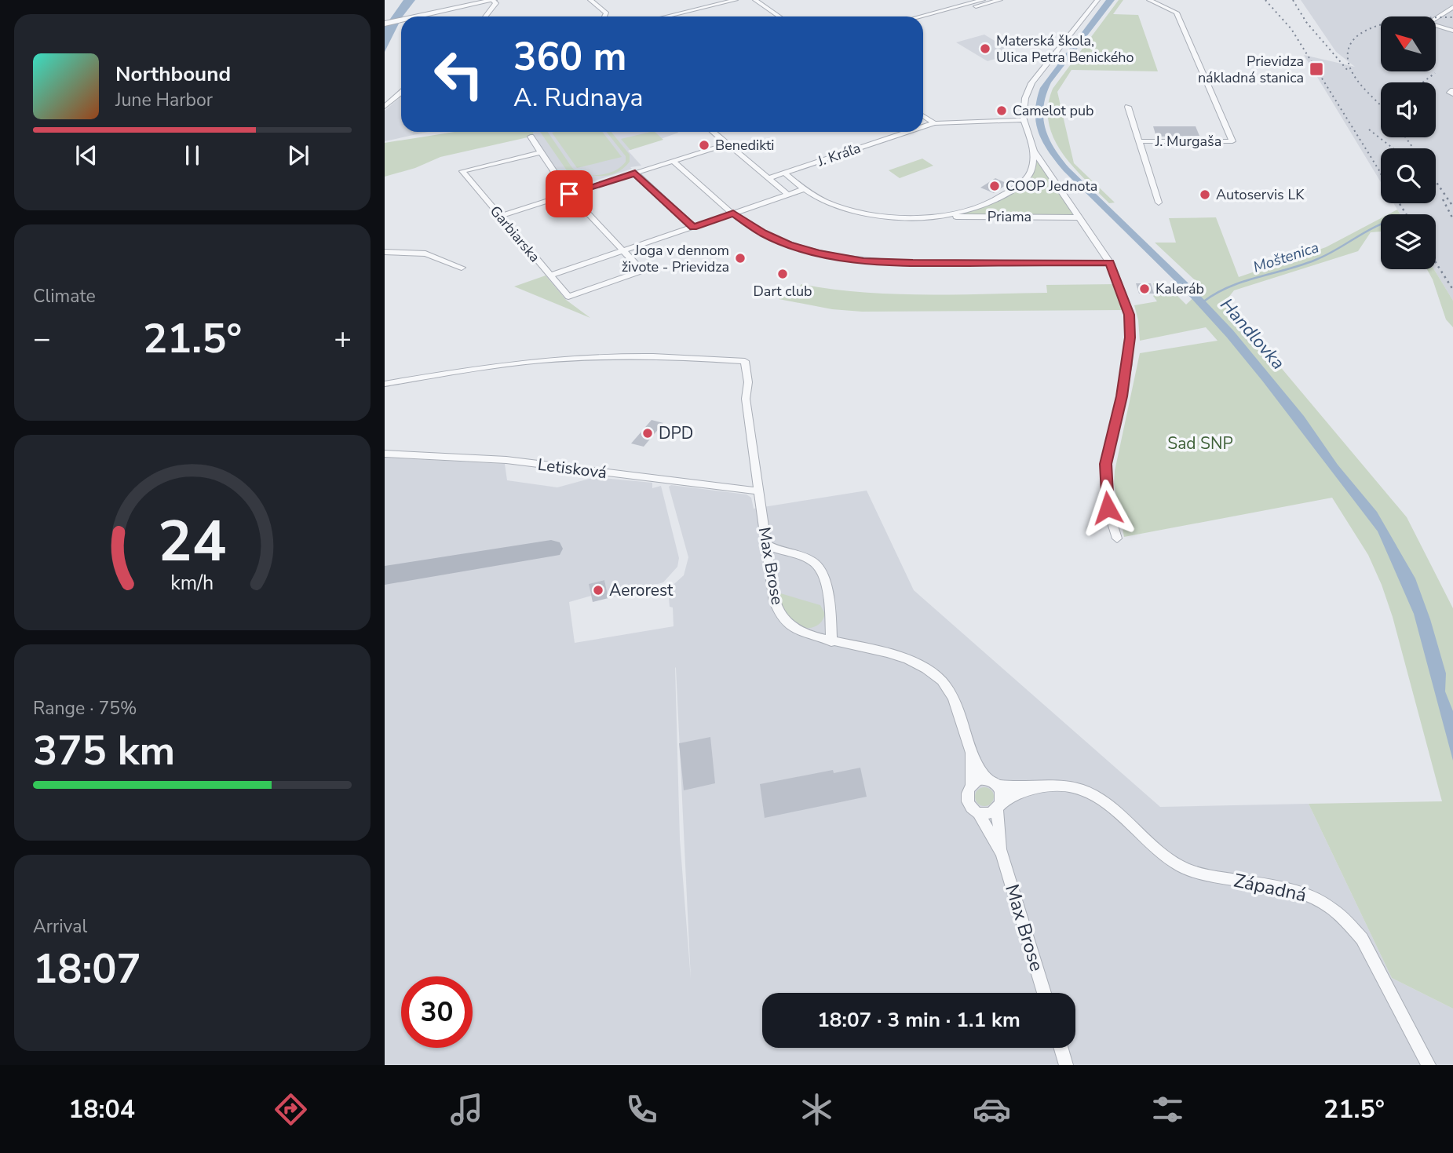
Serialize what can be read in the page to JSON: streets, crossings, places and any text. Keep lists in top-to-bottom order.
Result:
{
  "streets": {
    "street": [
      "J. Murgaša",
      "J. Kráľa",
      "Priama",
      "Garbiarska",
      "Letisková",
      "Max Brose",
      "Západná"
    ]
  },
  "crossings": [
    ["Letisková", "Max Brose"],
    ["Max Brose", "Západná"]
  ],
  "water": ["Moštenica", "Handlovka"],
  "parks": ["Sad SNP"],
  "places": {
    "other": [
      "Materská škola, Ulica Petra Benického",
      "Camelot pub",
      "Benedikti",
      "COOP Jednota",
      "Autoservis LK",
      "Joga v dennom živote - Prievidza",
      "Dart club",
      "Kaleráb",
      "DPD",
      "Aerorest"
    ],
    "transit": ["Prievidza nákladná stanica"]
  },
  "north": "top left",
  "page": {
    "turn": ["360 m", "A. Rudnaya"],
    "song": ["Northbound", "June Harbor"],
    "tile": [
      "Climate",
      ["Range · 75%", "375 km"],
      ["Arrival", "18:07"]
    ],
    "heat": ["−", "21.5°", "+"],
    "limit": "30",
    "trip": "18:07 · 3 min · 1.1 km",
    "tabs": ["18:04", "21.5°"],
    "gauge": ["24", "km/h"]
  }
}
